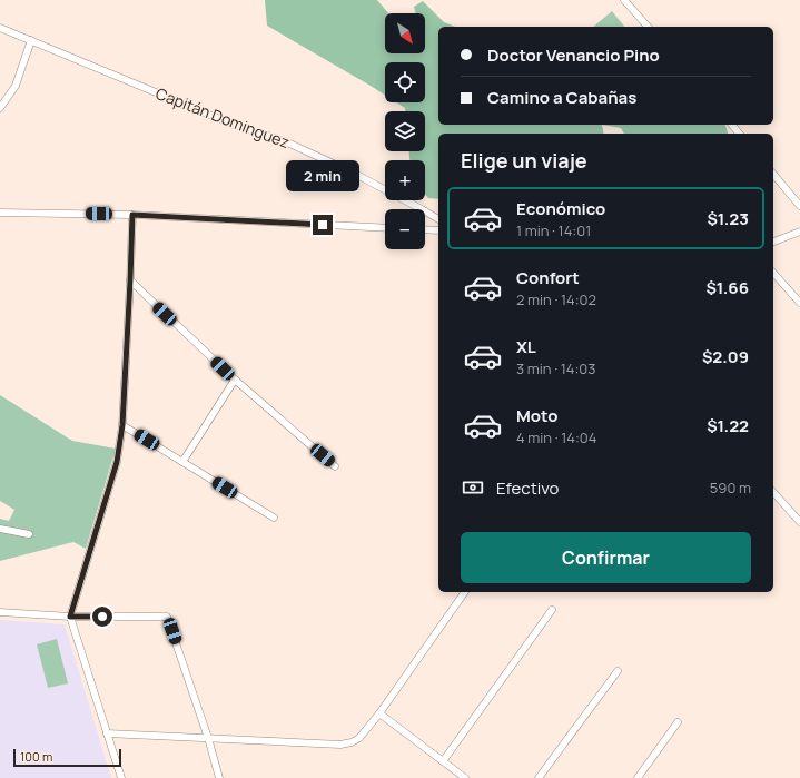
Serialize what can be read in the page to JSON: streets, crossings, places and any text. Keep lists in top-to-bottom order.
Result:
{
  "streets": {
    "street": ["Capitán Dominguez"]
  },
  "scale_bar": "100 m",
  "north": "bottom right",
  "page": {
    "map_buttons": ["+", "−"],
    "banner": ["Doctor Venancio Pino", "Camino a Cabañas"],
    "heading": "Elige un viaje",
    "bubble": "2 min",
    "list": [
      {
        "name": "Económico",
        "note": "1 min · 14:01",
        "value": "$1.23"
      },
      {
        "name": "Confort",
        "note": "2 min · 14:02",
        "value": "$1.66"
      },
      {
        "name": "XL",
        "note": "3 min · 14:03",
        "value": "$2.09"
      },
      {
        "name": "Moto",
        "note": "4 min · 14:04",
        "value": "$1.22"
      }
    ],
    "pay": ["Efectivo", "590 m"],
    "buttons": "Confirmar",
    "scale": "100 m"
  }
}
